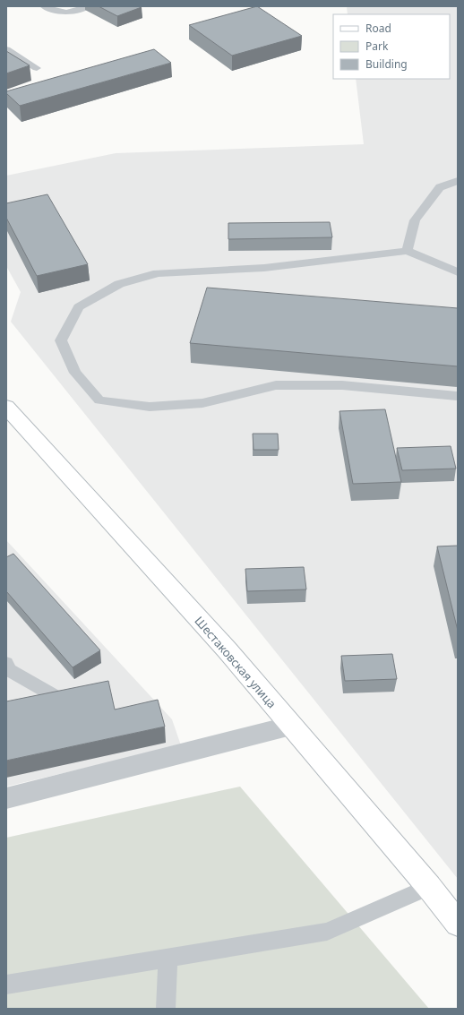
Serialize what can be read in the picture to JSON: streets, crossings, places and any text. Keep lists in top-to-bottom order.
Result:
{
  "streets": {
    "main road": ["Шестаковская улица"]
  },
  "legend": ["Road", "Park", "Building"]
}
